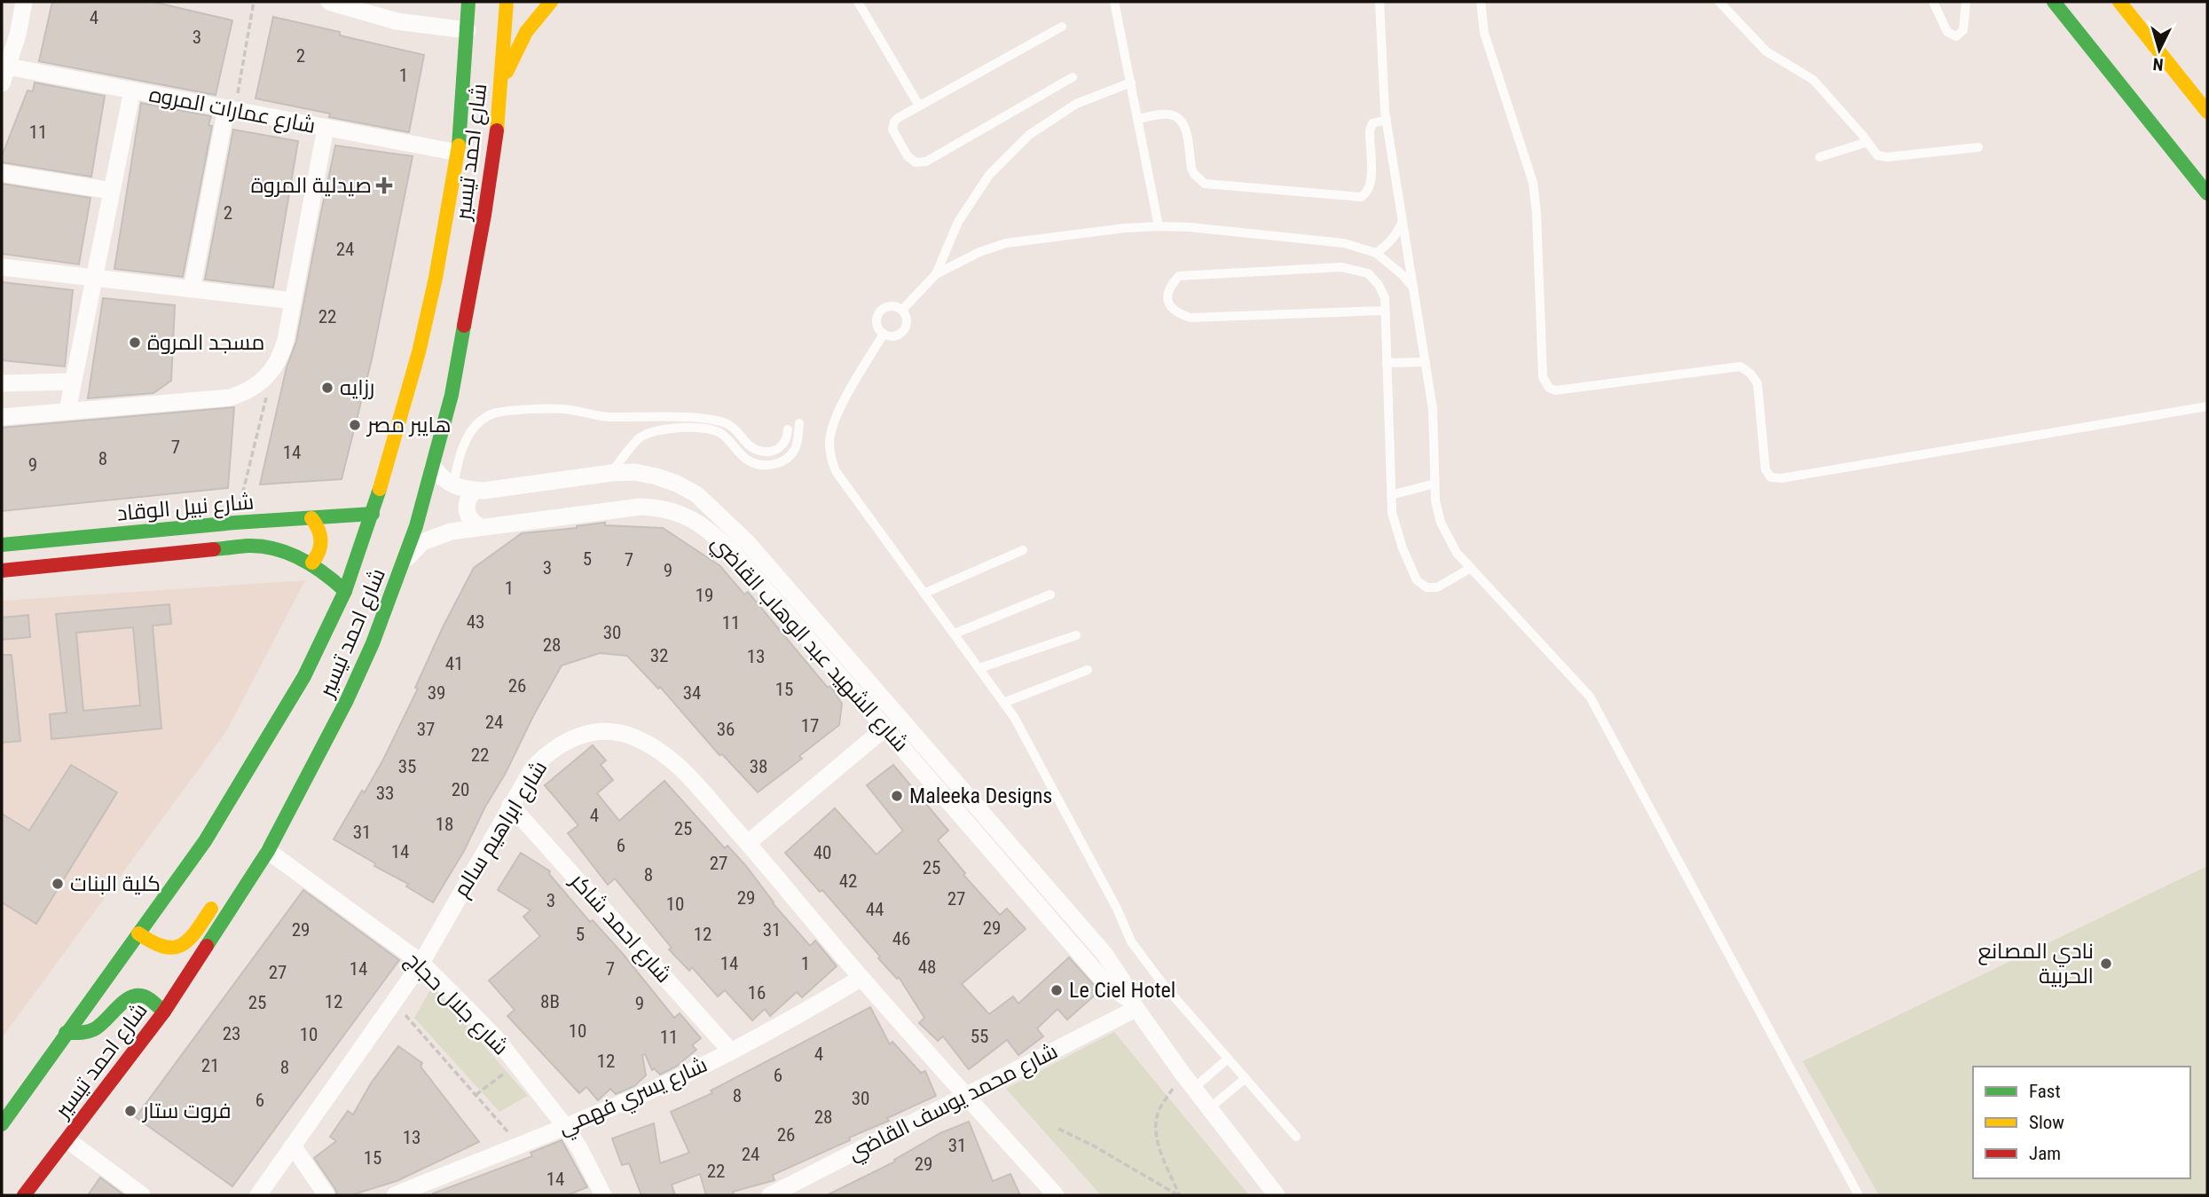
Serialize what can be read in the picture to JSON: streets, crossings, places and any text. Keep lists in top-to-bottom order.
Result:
{
  "streets": {
    "main road": ["شارع احمد تيسير", "شارع نبيل الوقاد"],
    "street": [
      "شارع عمارات المروه",
      "شارع الشهيد عبد الوهاب القاضي",
      "شارع ابراهيم سالم",
      "شارع احمد شاكر",
      "شارع جلال حجاج",
      "شارع يسري فهمي",
      "شارع محمد يوسف القاضي"
    ]
  },
  "crossings": [
    ["شارع عمارات المروه", "شارع احمد تيسير"],
    ["شارع احمد تيسير", "شارع نبيل الوقاد"],
    ["شارع احمد تيسير", "شارع الشهيد عبد الوهاب القاضي"],
    ["شارع احمد تيسير", "شارع جلال حجاج"],
    ["شارع الشهيد عبد الوهاب القاضي", "شارع محمد يوسف القاضي"],
    ["شارع ابراهيم سالم", "شارع احمد شاكر"],
    ["شارع ابراهيم سالم", "شارع جلال حجاج"],
    ["شارع ابراهيم سالم", "شارع يسري فهمي"],
    ["شارع ابراهيم سالم", "شارع محمد يوسف القاضي"],
    ["شارع احمد شاكر", "شارع يسري فهمي"],
    ["شارع جلال حجاج", "شارع يسري فهمي"]
  ],
  "places": {
    "health": ["صيدلية المروة"],
    "other": [
      "مسجد المروة",
      "رزايه",
      "هايبر مصر",
      "Maleeka Designs",
      "كلية البنات",
      "نادي المصانع الحربية",
      "Le Ciel Hotel",
      "فروت ستار"
    ]
  },
  "house_numbers": [
    "4",
    "3",
    "2",
    "1",
    "11",
    "2",
    "24",
    "22",
    "7",
    "14",
    "8",
    "9",
    "5",
    "7",
    "3",
    "9",
    "1",
    "19",
    "43",
    "11",
    "30",
    "28",
    "32",
    "13",
    "41",
    "26",
    "15",
    "39",
    "34",
    "24",
    "17",
    "37",
    "36",
    "22",
    "35",
    "38",
    "20",
    "33",
    "4",
    "18",
    "25",
    "31",
    "6",
    "14",
    "40",
    "27",
    "25",
    "8",
    "42",
    "29",
    "27",
    "3",
    "10",
    "44",
    "29",
    "29",
    "31",
    "5",
    "12",
    "46",
    "14",
    "1",
    "48",
    "14",
    "7",
    "27",
    "16",
    "12",
    "8B",
    "25",
    "9",
    "10",
    "23",
    "10",
    "55",
    "11",
    "4",
    "12",
    "21",
    "8",
    "6",
    "8",
    "30",
    "6",
    "28",
    "26",
    "13",
    "31",
    "24",
    "15",
    "29",
    "22",
    "14"
  ],
  "legend": ["Fast", "Slow", "Jam"],
  "north": "bottom"
}
